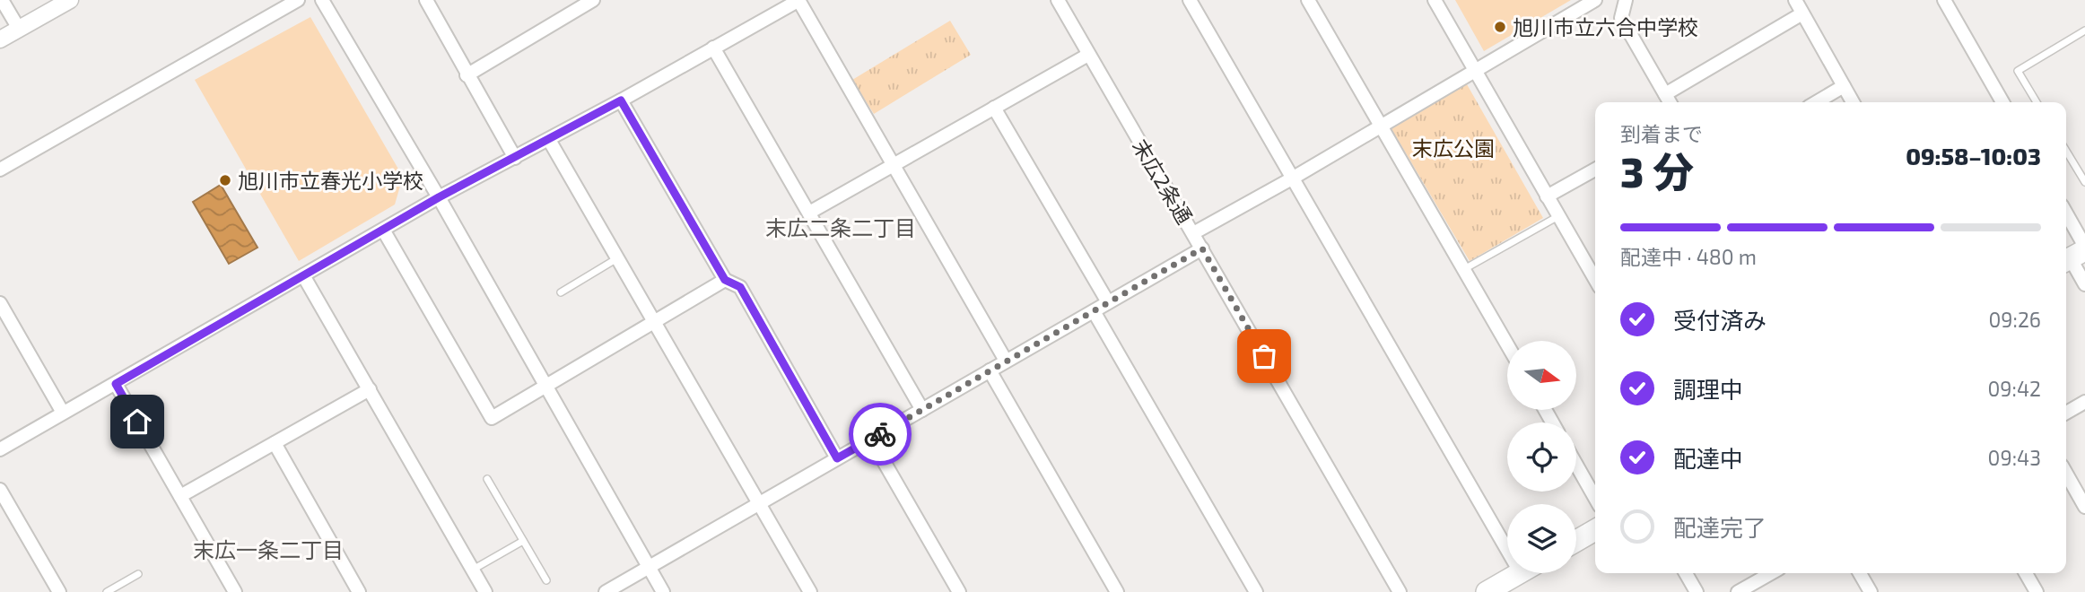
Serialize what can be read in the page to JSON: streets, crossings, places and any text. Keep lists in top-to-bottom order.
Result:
{
  "streets": {
    "street": ["末広2条通"]
  },
  "districts": ["末広二条二丁目", "末広一条二丁目"],
  "parks": ["末広公園"],
  "places": ["旭川市立六合中学校", "旭川市立春光小学校"],
  "north": "right",
  "page": {
    "heading": ["3 分", "到着まで", "09:58–10:03"],
    "bar": "配達中 · 480 m",
    "list": [
      ["受付済み", "09:26"],
      ["調理中", "09:42"],
      ["配達中", "09:43"],
      "配達完了"
    ]
  }
}
